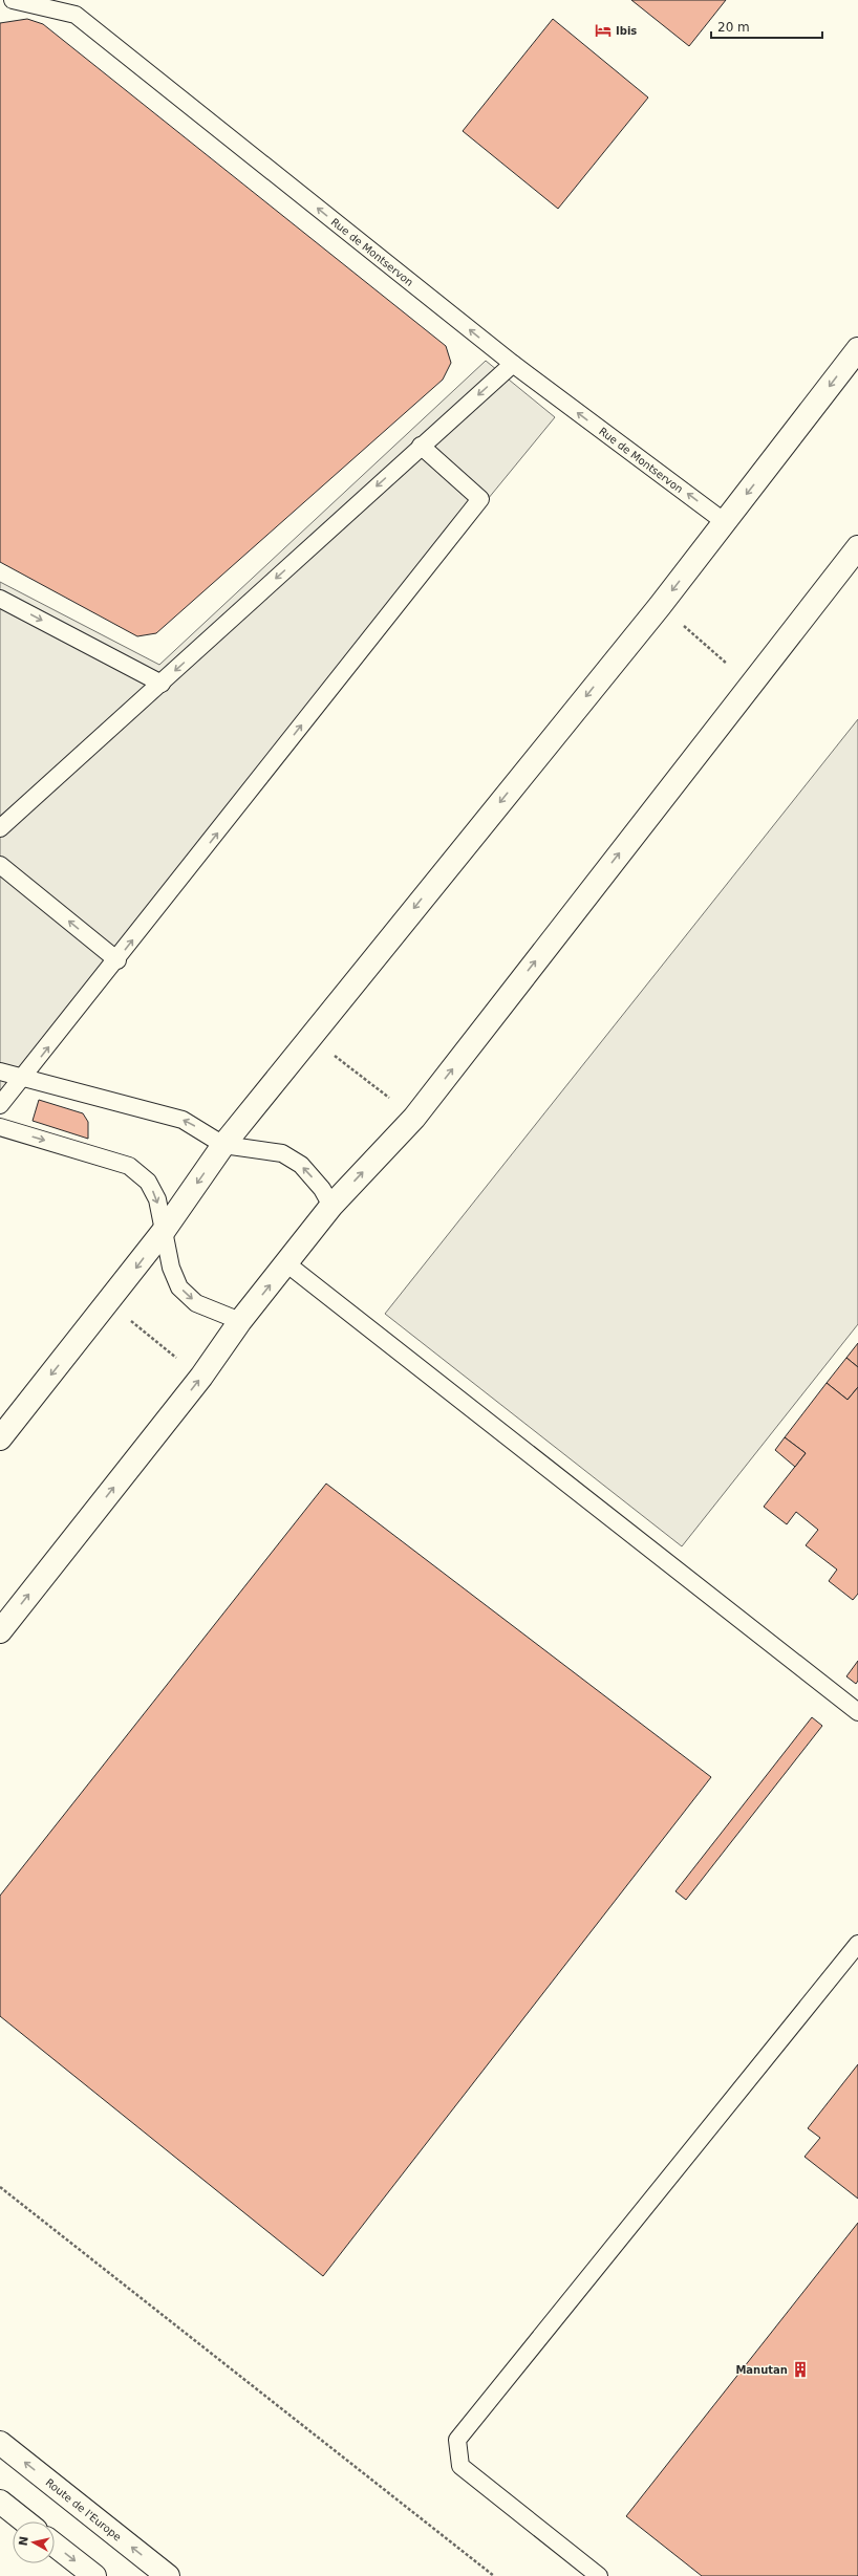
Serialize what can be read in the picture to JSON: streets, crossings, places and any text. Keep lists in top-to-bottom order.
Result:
{
  "streets": {
    "street": ["Route de l'Europe"],
    "lane": ["Rue de Montservon"]
  },
  "one_way": ["Rue de Montservon"],
  "places": {
    "hotel": ["Ibis"],
    "building": ["Manutan"]
  },
  "scale_bar": "20 m",
  "north": "left"
}
